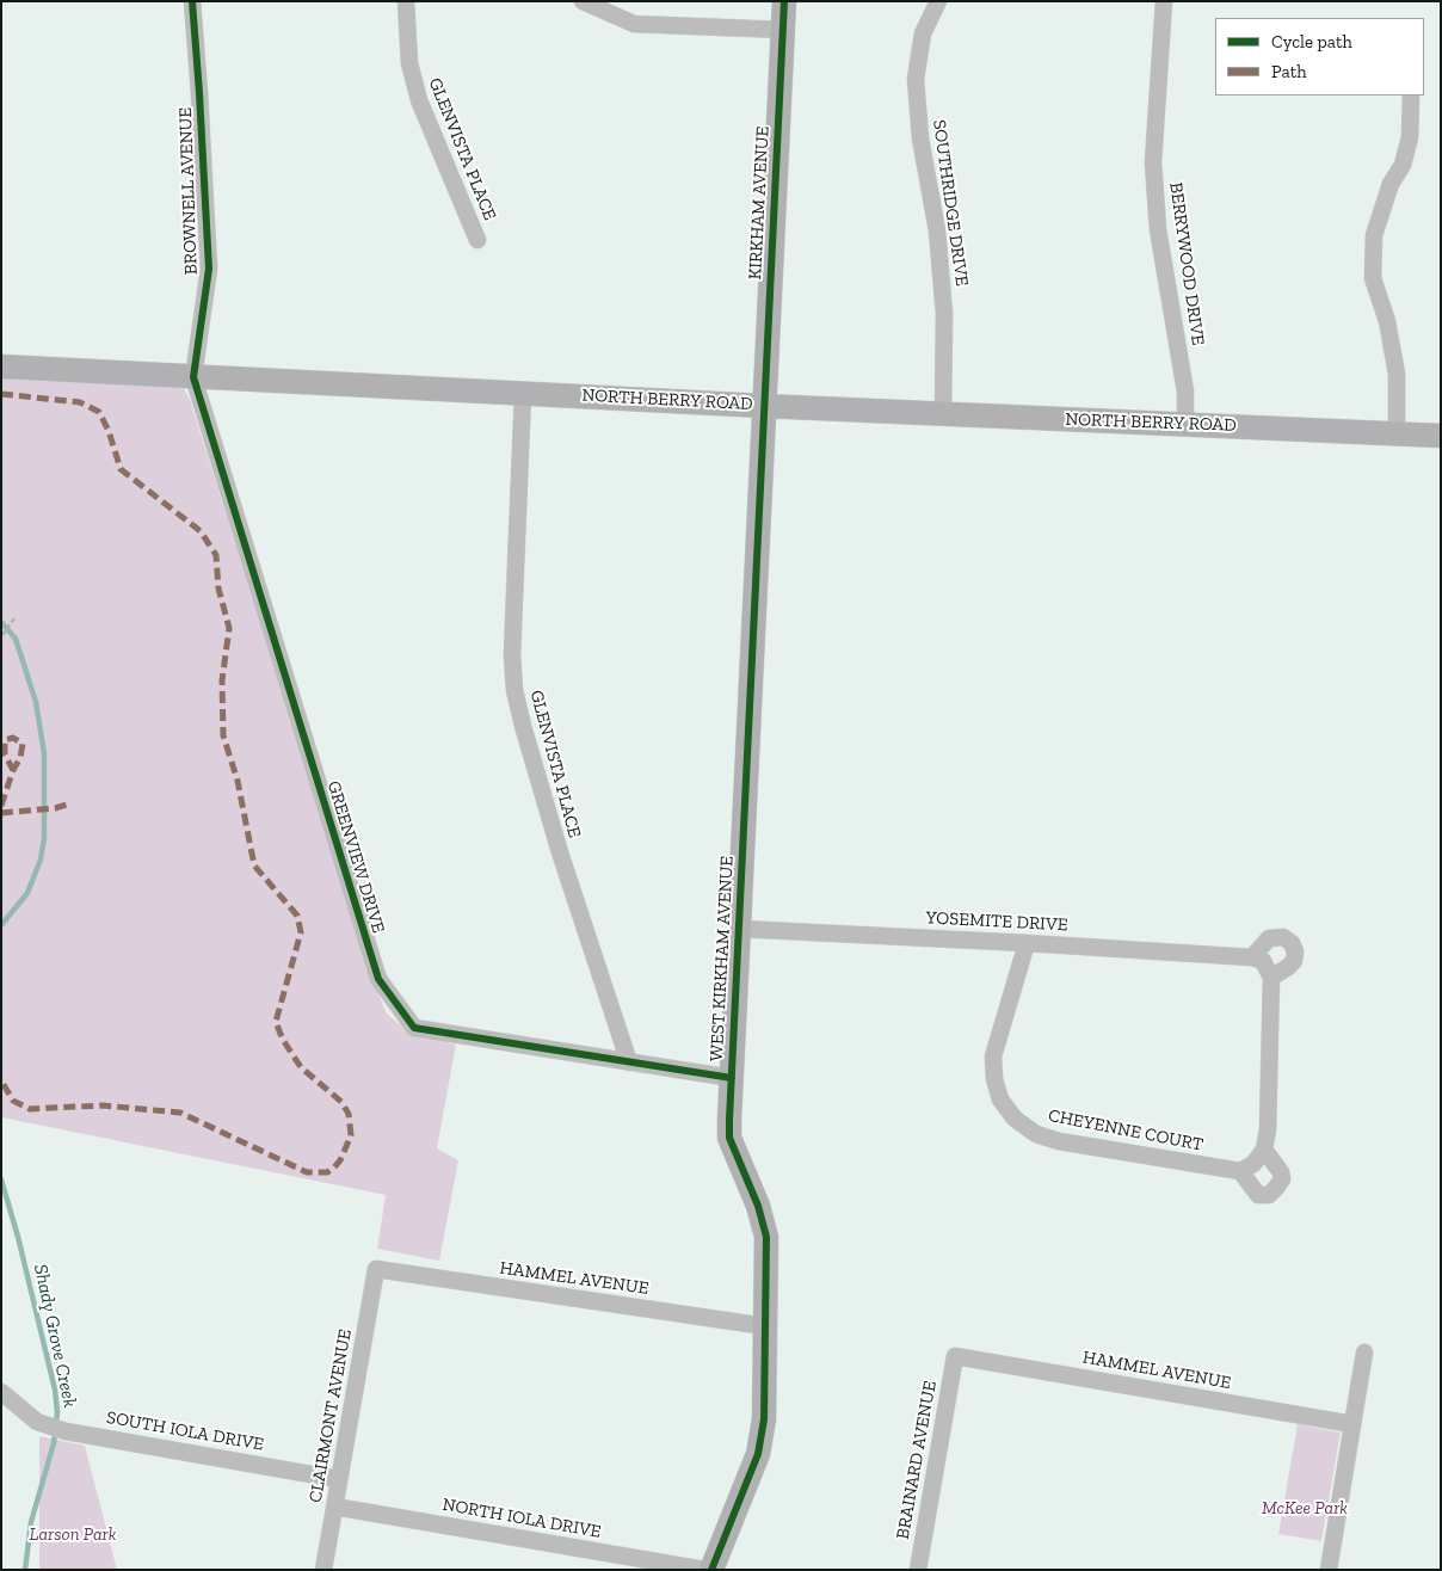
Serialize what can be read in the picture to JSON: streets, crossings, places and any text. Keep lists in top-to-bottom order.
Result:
{
  "streets": {
    "street": [
      "GLENVISTA PLACE",
      "BROWNELL AVENUE",
      "KIRKHAM AVENUE",
      "SOUTHRIDGE DRIVE",
      "BERRYWOOD DRIVE",
      "NORTH BERRY ROAD",
      "GREENVIEW DRIVE",
      "YOSEMITE DRIVE",
      "WEST KIRKHAM AVENUE",
      "CHEYENNE COURT",
      "HAMMEL AVENUE",
      "CLAIRMONT AVENUE",
      "SOUTH IOLA DRIVE",
      "BRAINARD AVENUE",
      "NORTH IOLA DRIVE"
    ]
  },
  "crossings": [
    ["GLENVISTA PLACE", "NORTH BERRY ROAD"],
    ["GLENVISTA PLACE", "GREENVIEW DRIVE"],
    ["BROWNELL AVENUE", "NORTH BERRY ROAD"],
    ["BROWNELL AVENUE", "GREENVIEW DRIVE"],
    ["KIRKHAM AVENUE", "NORTH BERRY ROAD"],
    ["KIRKHAM AVENUE", "WEST KIRKHAM AVENUE"],
    ["SOUTHRIDGE DRIVE", "NORTH BERRY ROAD"],
    ["BERRYWOOD DRIVE", "NORTH BERRY ROAD"],
    ["NORTH BERRY ROAD", "GREENVIEW DRIVE"],
    ["NORTH BERRY ROAD", "WEST KIRKHAM AVENUE"],
    ["GREENVIEW DRIVE", "WEST KIRKHAM AVENUE"],
    ["YOSEMITE DRIVE", "WEST KIRKHAM AVENUE"],
    ["YOSEMITE DRIVE", "CHEYENNE COURT"],
    ["WEST KIRKHAM AVENUE", "HAMMEL AVENUE"],
    ["HAMMEL AVENUE", "CLAIRMONT AVENUE"],
    ["HAMMEL AVENUE", "BRAINARD AVENUE"],
    ["CLAIRMONT AVENUE", "SOUTH IOLA DRIVE"],
    ["CLAIRMONT AVENUE", "NORTH IOLA DRIVE"]
  ],
  "water": ["Shady Grove Creek"],
  "parks": ["McKee Park", "Larson Park"],
  "legend": ["Cycle path", "Path"]
}
